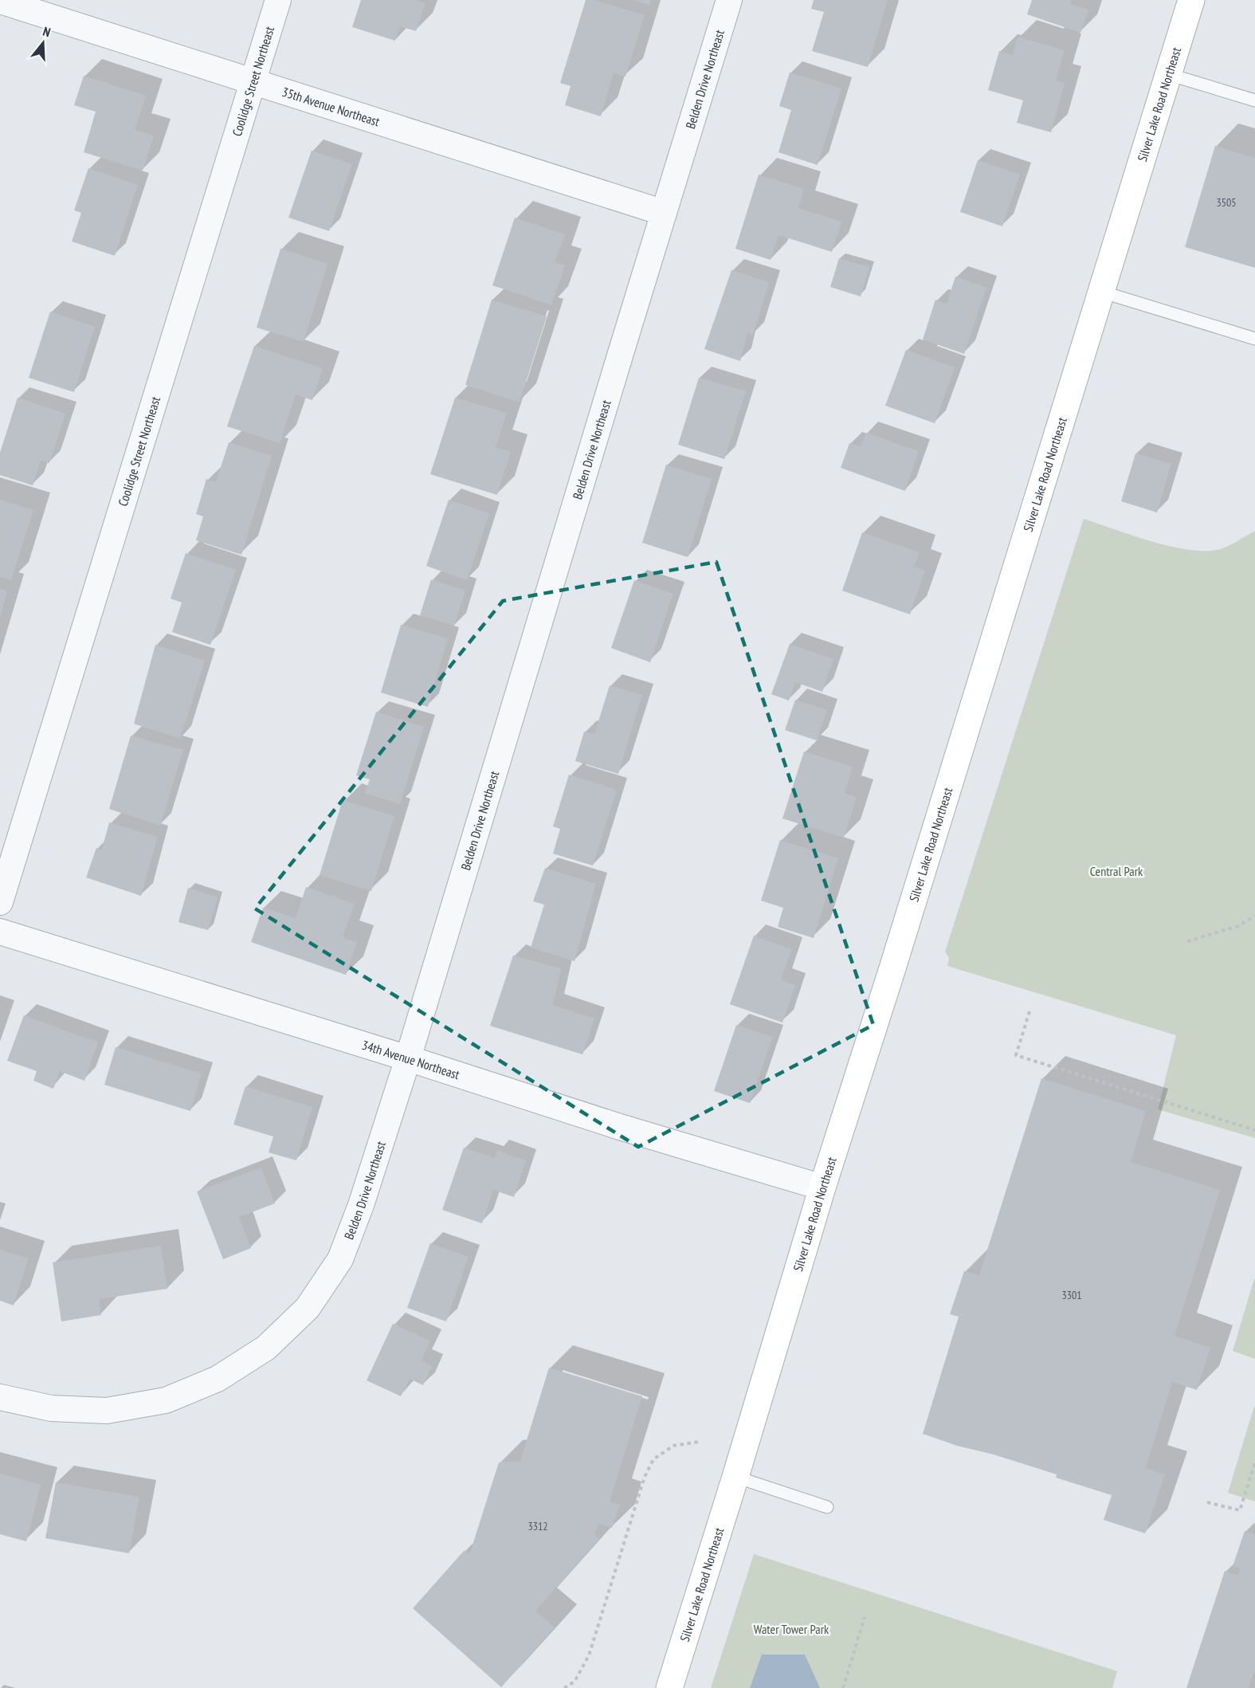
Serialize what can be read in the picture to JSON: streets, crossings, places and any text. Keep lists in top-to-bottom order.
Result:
{
  "streets": {
    "main road": ["Silver Lake Road Northeast"],
    "street": [
      "Belden Drive Northeast",
      "Coolidge Street Northeast",
      "35th Avenue Northeast",
      "34th Avenue Northeast"
    ]
  },
  "crossings": [
    ["Belden Drive Northeast", "35th Avenue Northeast"],
    ["Belden Drive Northeast", "34th Avenue Northeast"],
    ["Coolidge Street Northeast", "35th Avenue Northeast"],
    ["Silver Lake Road Northeast", "34th Avenue Northeast"]
  ],
  "parks": ["Central Park", "Water Tower Park"],
  "house_numbers": ["3505", "3301", "3312"],
  "north": "top"
}
